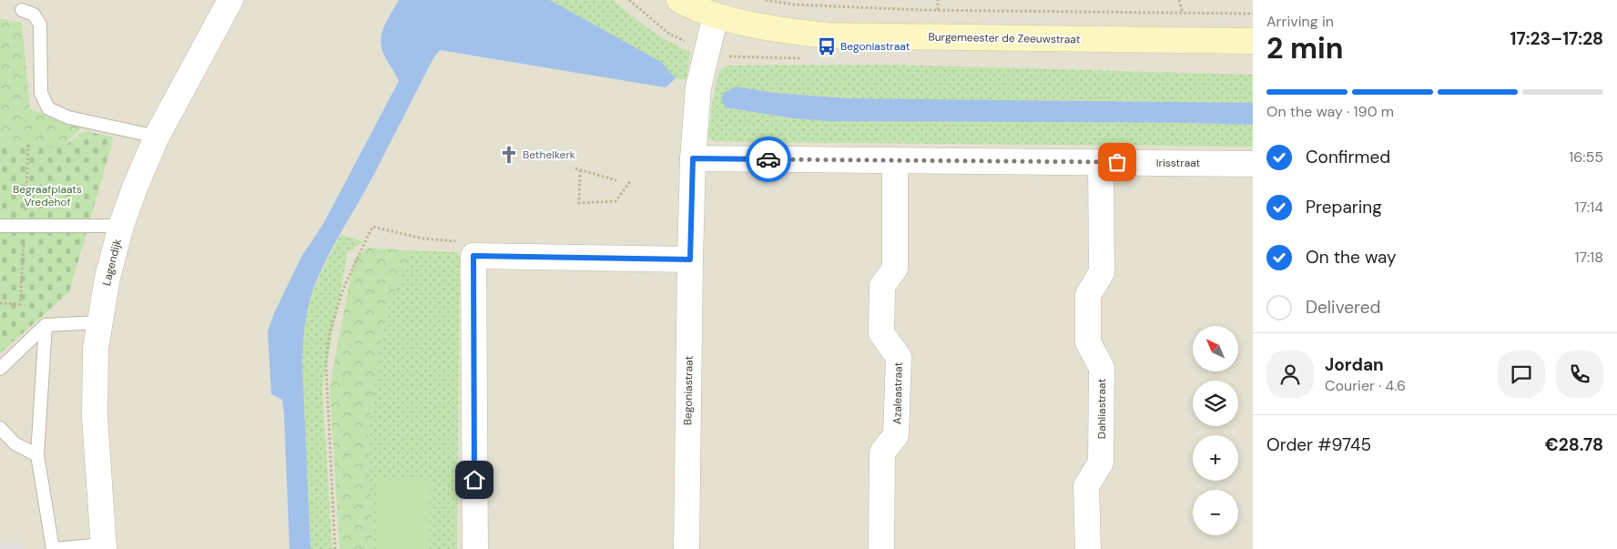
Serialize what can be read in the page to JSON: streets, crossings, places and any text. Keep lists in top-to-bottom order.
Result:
{
  "streets": {
    "street": [
      "Burgemeester de Zeeuwstraat",
      "Irisstraat",
      "Lagendijk",
      "Begoniastraat",
      "Azaleastraat",
      "Dahliastraat"
    ]
  },
  "crossings": [
    ["Burgemeester de Zeeuwstraat", "Begoniastraat"],
    ["Irisstraat", "Begoniastraat"],
    ["Irisstraat", "Azaleastraat"],
    ["Irisstraat", "Dahliastraat"]
  ],
  "parks": ["Begraafplaats Vredehof"],
  "places": {
    "bus stop": ["Begoniastraat"],
    "church": ["Bethelkerk"]
  },
  "north": "top left",
  "page": {
    "heading": ["2 min", "Arriving in", "17:23–17:28"],
    "panel": [
      "Jordan",
      "Courier · 4.6",
      "Order #9745",
      "€28.78"
    ],
    "bar": "On the way · 190 m",
    "list": [
      ["Confirmed", "16:55"],
      ["Preparing", "17:14"],
      ["On the way", "17:18"],
      "Delivered"
    ],
    "map_buttons": ["+", "−"]
  }
}
